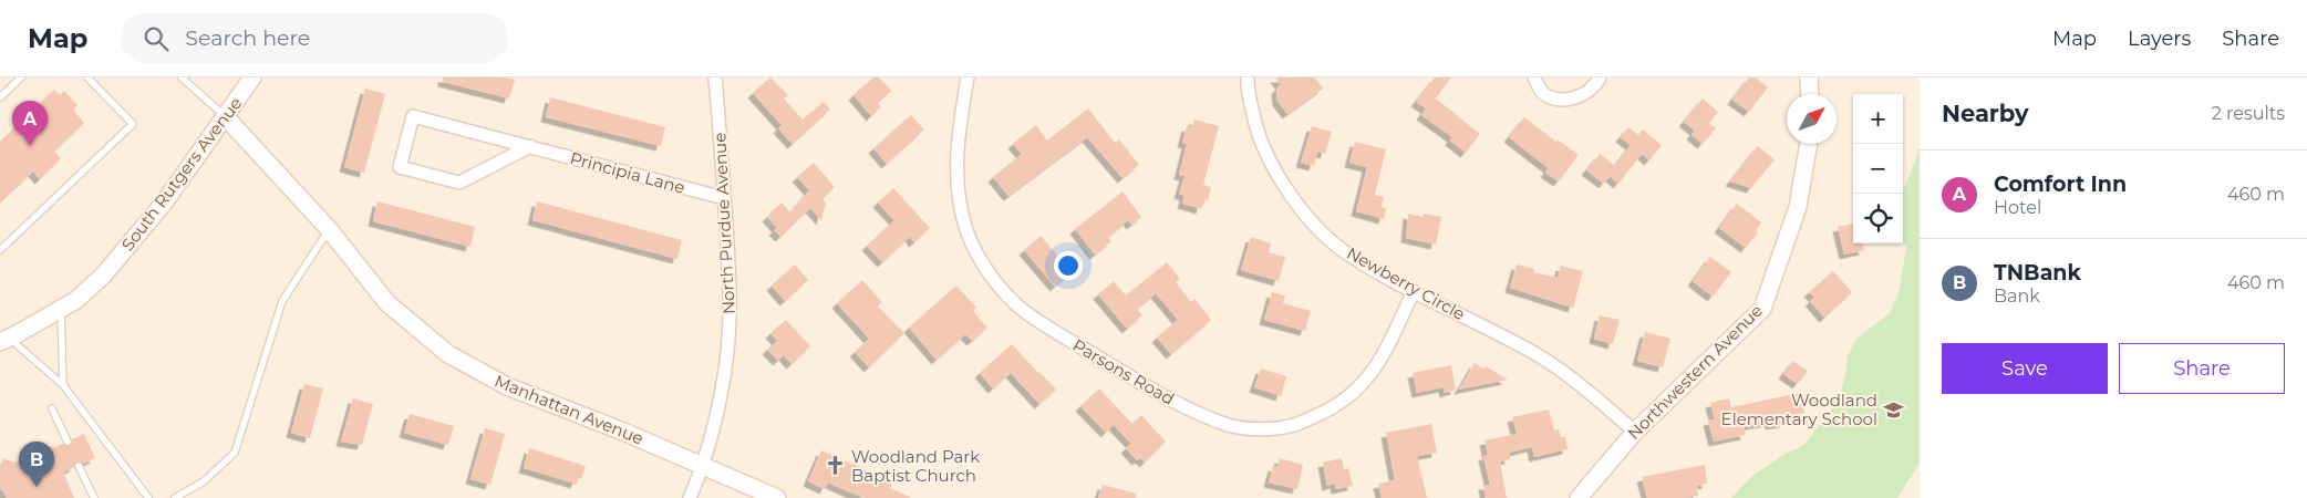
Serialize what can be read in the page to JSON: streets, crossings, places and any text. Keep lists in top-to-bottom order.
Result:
{
  "streets": {
    "street": [
      "Principia Lane",
      "South Rutgers Avenue",
      "North Purdue Avenue",
      "Newberry Circle",
      "Parsons Road",
      "Northwestern Avenue",
      "Manhattan Avenue"
    ]
  },
  "crossings": [
    ["Principia Lane", "North Purdue Avenue"],
    ["South Rutgers Avenue", "Manhattan Avenue"],
    ["North Purdue Avenue", "Manhattan Avenue"],
    ["Newberry Circle", "Parsons Road"],
    ["Newberry Circle", "Northwestern Avenue"]
  ],
  "places": {
    "school or university": ["Woodland Elementary School"],
    "church": ["Woodland Park Baptist Church"]
  },
  "north": "top right",
  "page": {
    "header": "Map",
    "search": "Search here",
    "nav": ["Map", "Layers", "Share"],
    "heading": ["Nearby", "2 results"],
    "map_buttons": ["+", "−"],
    "pins": ["A", "B"],
    "list": [
      {
        "mark": "A",
        "name": "Comfort Inn",
        "note": "Hotel",
        "value": "460 m"
      },
      {
        "mark": "B",
        "name": "TNBank",
        "note": "Bank",
        "value": "460 m"
      }
    ],
    "buttons": ["Save", "Share"]
  }
}
